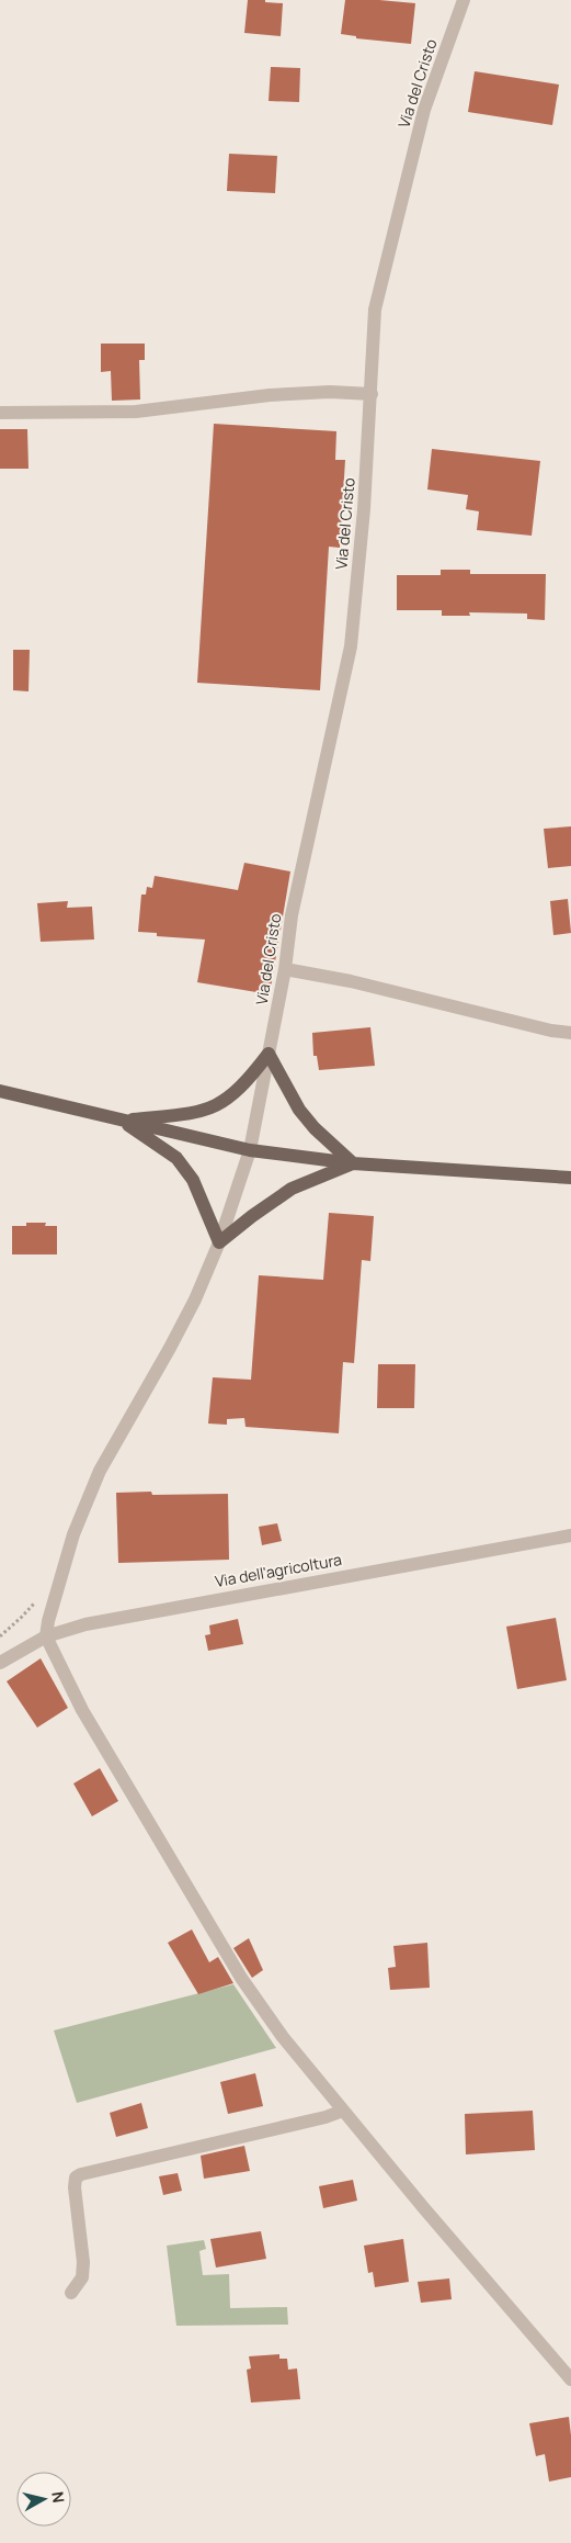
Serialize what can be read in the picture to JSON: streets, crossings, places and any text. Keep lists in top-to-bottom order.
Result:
{
  "streets": {
    "street": ["Via del Cristo", "Via dell'agricoltura"]
  },
  "crossings": [
    ["Via del Cristo", "Via dell'agricoltura"]
  ],
  "north": "right"
}
